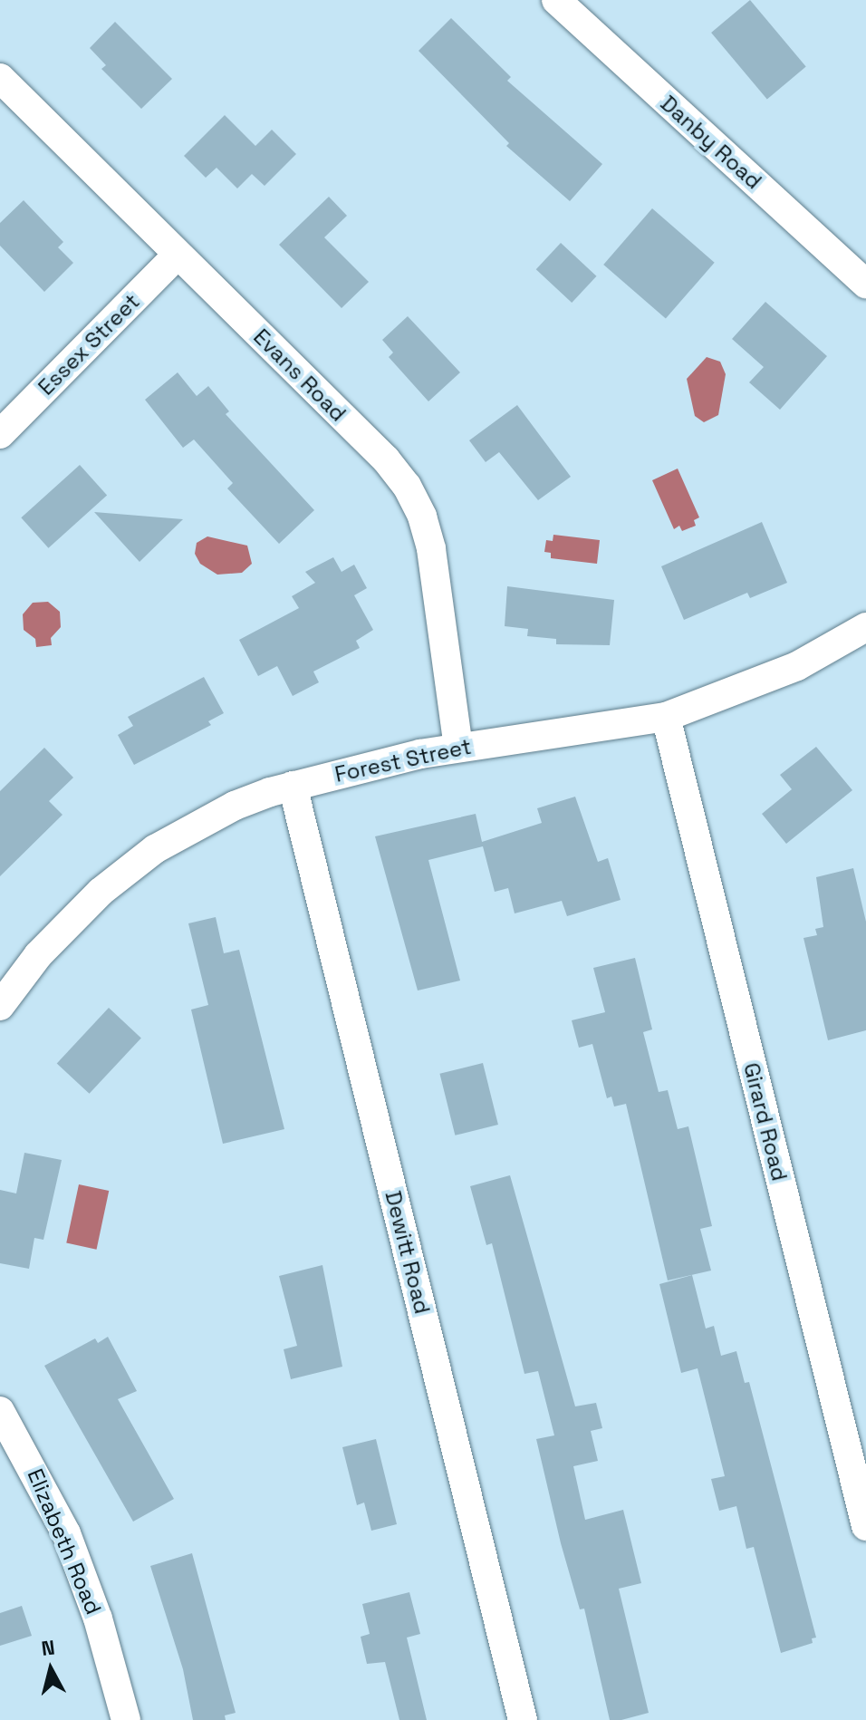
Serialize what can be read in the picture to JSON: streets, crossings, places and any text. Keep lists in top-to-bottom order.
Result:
{
  "streets": {
    "street": [
      "Danby Road",
      "Essex Street",
      "Evans Road",
      "Forest Street",
      "Girard Road",
      "Dewitt Road",
      "Elizabeth Road"
    ]
  },
  "crossings": [
    ["Essex Street", "Evans Road"],
    ["Evans Road", "Forest Street"],
    ["Forest Street", "Girard Road"],
    ["Forest Street", "Dewitt Road"]
  ],
  "north": "top"
}
